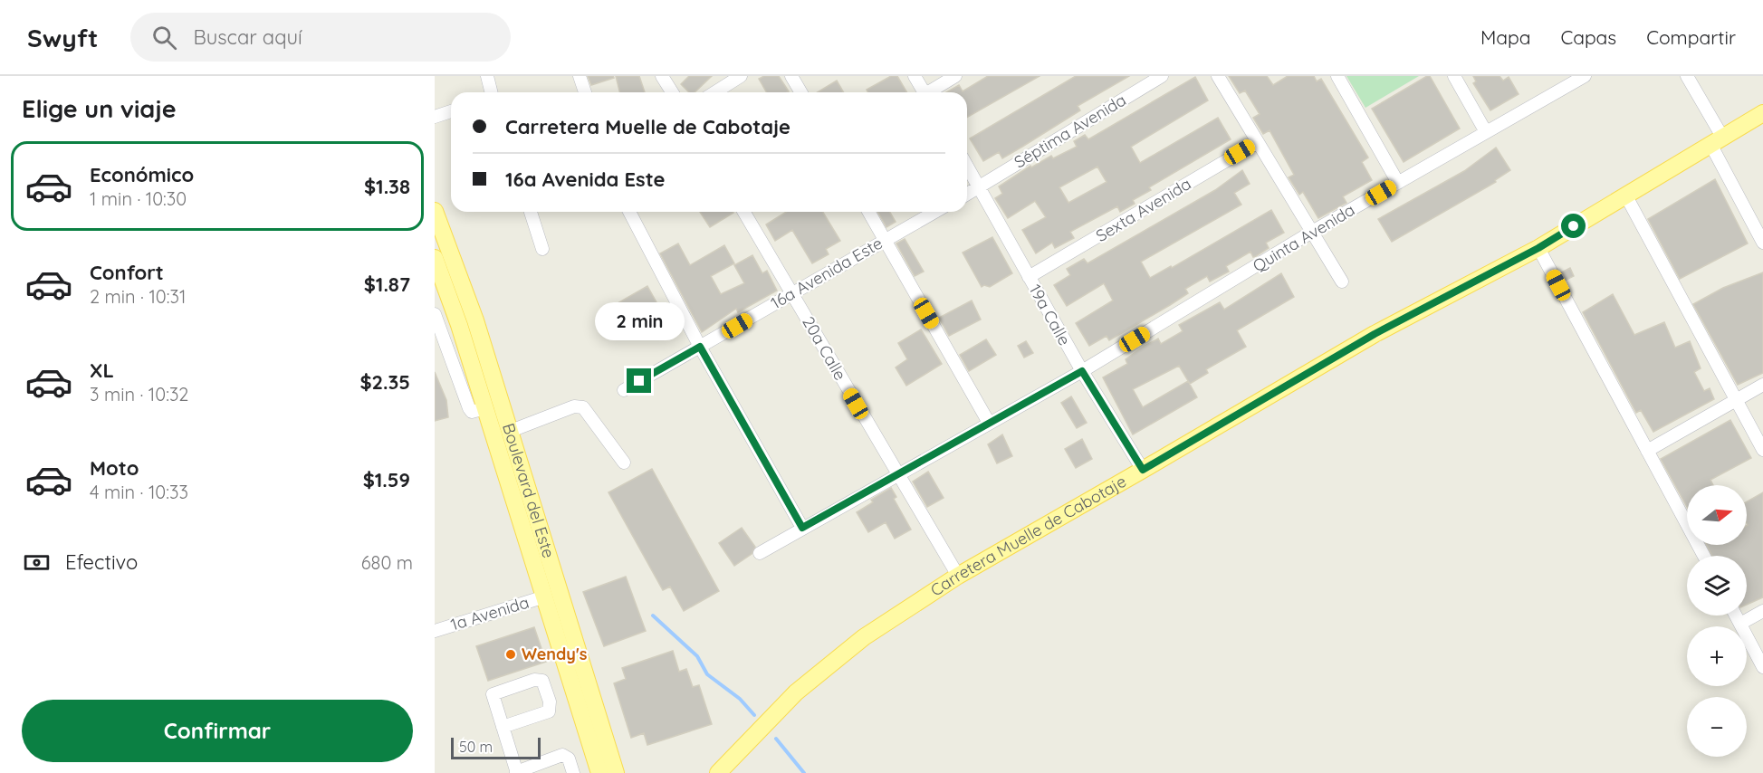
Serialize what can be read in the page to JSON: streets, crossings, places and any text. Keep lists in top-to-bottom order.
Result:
{
  "streets": {
    "main road": ["Boulevard del Este", "Carretera Muelle de Cabotaje"],
    "street": [
      "Séptima Avenida",
      "Sexta Avenida",
      "Quinta Avenida",
      "16a Avenida Este",
      "19a Calle",
      "20a Calle",
      "1a Avenida"
    ]
  },
  "crossings": [
    ["Séptima Avenida", "19a Calle"],
    ["Sexta Avenida", "19a Calle"],
    ["Quinta Avenida", "19a Calle"],
    ["Quinta Avenida", "20a Calle"],
    ["16a Avenida Este", "20a Calle"],
    ["19a Calle", "Carretera Muelle de Cabotaje"],
    ["20a Calle", "Carretera Muelle de Cabotaje"]
  ],
  "places": ["Wendy's"],
  "scale_bar": "50 m",
  "north": "right",
  "page": {
    "header": "Swyft",
    "search": "Buscar aquí",
    "nav": ["Mapa", "Capas", "Compartir"],
    "heading": "Elige un viaje",
    "banner": ["Carretera Muelle de Cabotaje", "16a Avenida Este"],
    "list": [
      {
        "name": "Económico",
        "note": "1 min · 10:30",
        "value": "$1.38"
      },
      {
        "name": "Confort",
        "note": "2 min · 10:31",
        "value": "$1.87"
      },
      {
        "name": "XL",
        "note": "3 min · 10:32",
        "value": "$2.35"
      },
      {
        "name": "Moto",
        "note": "4 min · 10:33",
        "value": "$1.59"
      }
    ],
    "bubble": "2 min",
    "map_buttons": ["+", "−"],
    "pay": ["Efectivo", "680 m"],
    "buttons": "Confirmar",
    "scale": "50 m"
  }
}
